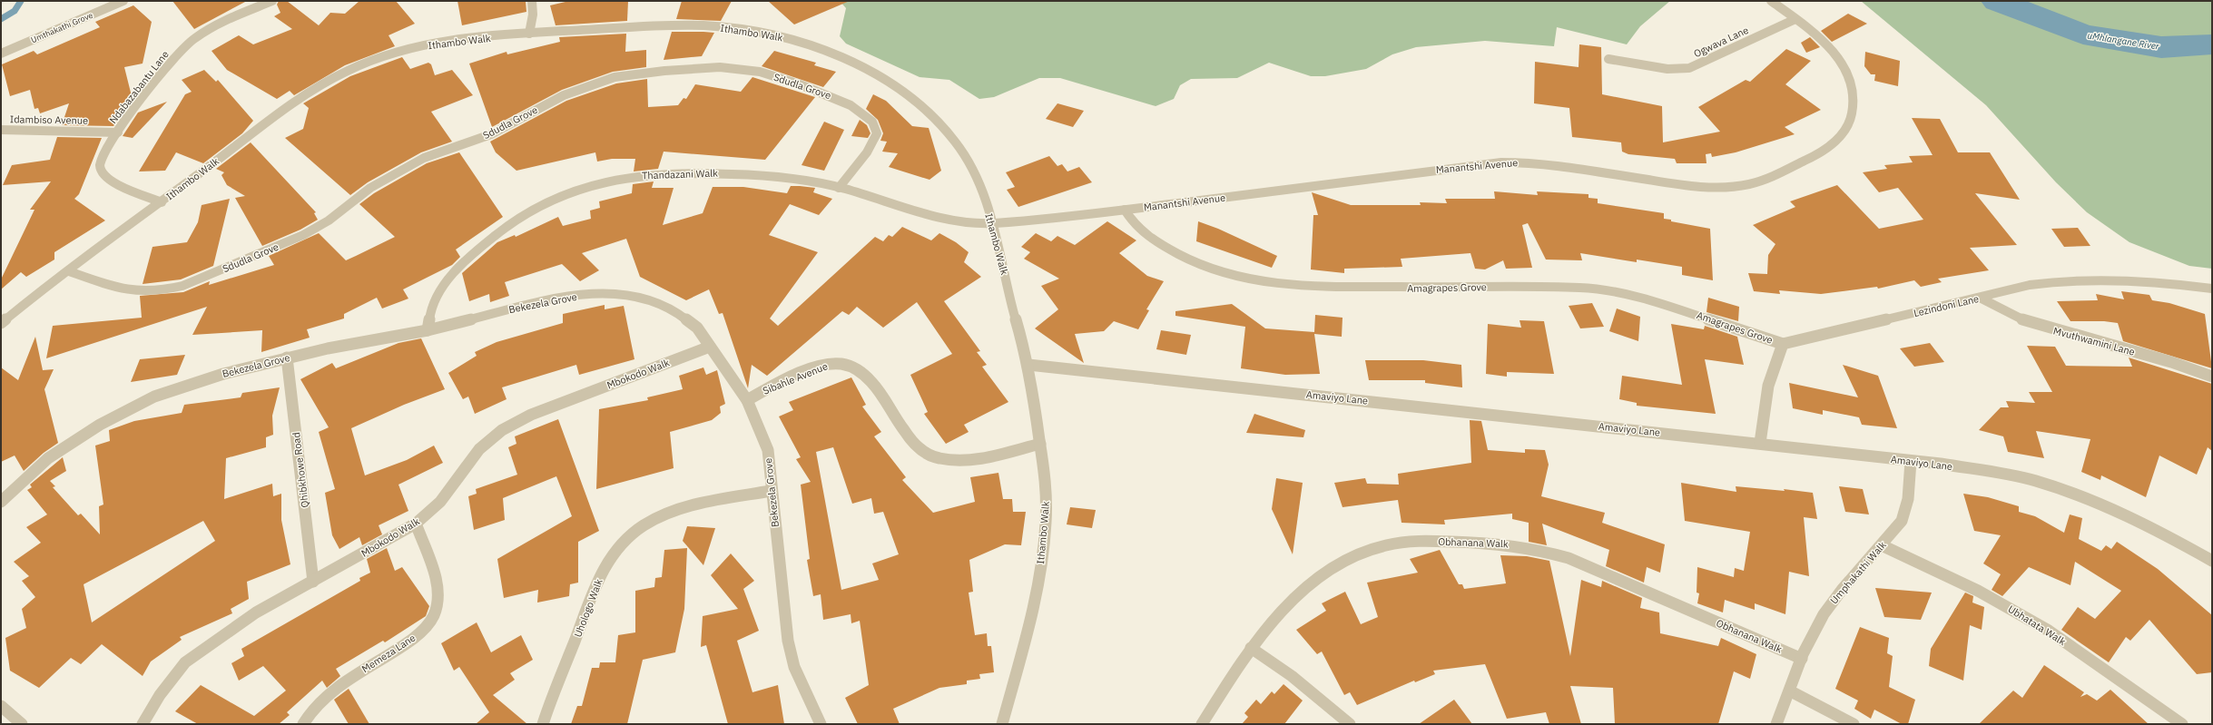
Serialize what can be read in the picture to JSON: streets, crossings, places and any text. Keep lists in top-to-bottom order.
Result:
{
  "streets": {
    "street": [
      "Umthakathi Grove",
      "Ithambo Walk",
      "Ogwava Lane",
      "Sdudla Grove",
      "Ndabazabantu Lane",
      "Idambiso Avenue",
      "Manantshi Avenue",
      "Thandazani Walk",
      "Amagrapes Grove",
      "Bekezela Grove",
      "Lezindoni Lane",
      "Mvuthwamini Lane",
      "Mbokodo Walk",
      "Sibahle Avenue",
      "Amaviyo Lane",
      "Qhibkhowe Road",
      "Obhanana Walk",
      "Umphakathi Walk",
      "Uhologo Walk",
      "Ubhatata Walk",
      "Memeza Lane"
    ]
  },
  "crossings": [
    ["Ithambo Walk", "Sdudla Grove"],
    ["Ithambo Walk", "Ndabazabantu Lane"],
    ["Ithambo Walk", "Manantshi Avenue"],
    ["Ithambo Walk", "Thandazani Walk"],
    ["Ithambo Walk", "Sibahle Avenue"],
    ["Ithambo Walk", "Amaviyo Lane"],
    ["Ogwava Lane", "Manantshi Avenue"],
    ["Sdudla Grove", "Thandazani Walk"],
    ["Ndabazabantu Lane", "Idambiso Avenue"],
    ["Manantshi Avenue", "Thandazani Walk"],
    ["Manantshi Avenue", "Amagrapes Grove"],
    ["Thandazani Walk", "Bekezela Grove"],
    ["Amagrapes Grove", "Lezindoni Lane"],
    ["Bekezela Grove", "Mbokodo Walk"],
    ["Bekezela Grove", "Sibahle Avenue"],
    ["Bekezela Grove", "Qhibkhowe Road"],
    ["Bekezela Grove", "Uhologo Walk"],
    ["Lezindoni Lane", "Mvuthwamini Lane"],
    ["Mbokodo Walk", "Qhibkhowe Road"],
    ["Mbokodo Walk", "Memeza Lane"],
    ["Amaviyo Lane", "Umphakathi Walk"],
    ["Obhanana Walk", "Umphakathi Walk"],
    ["Umphakathi Walk", "Ubhatata Walk"]
  ],
  "water": ["uMhlangane River"]
}
